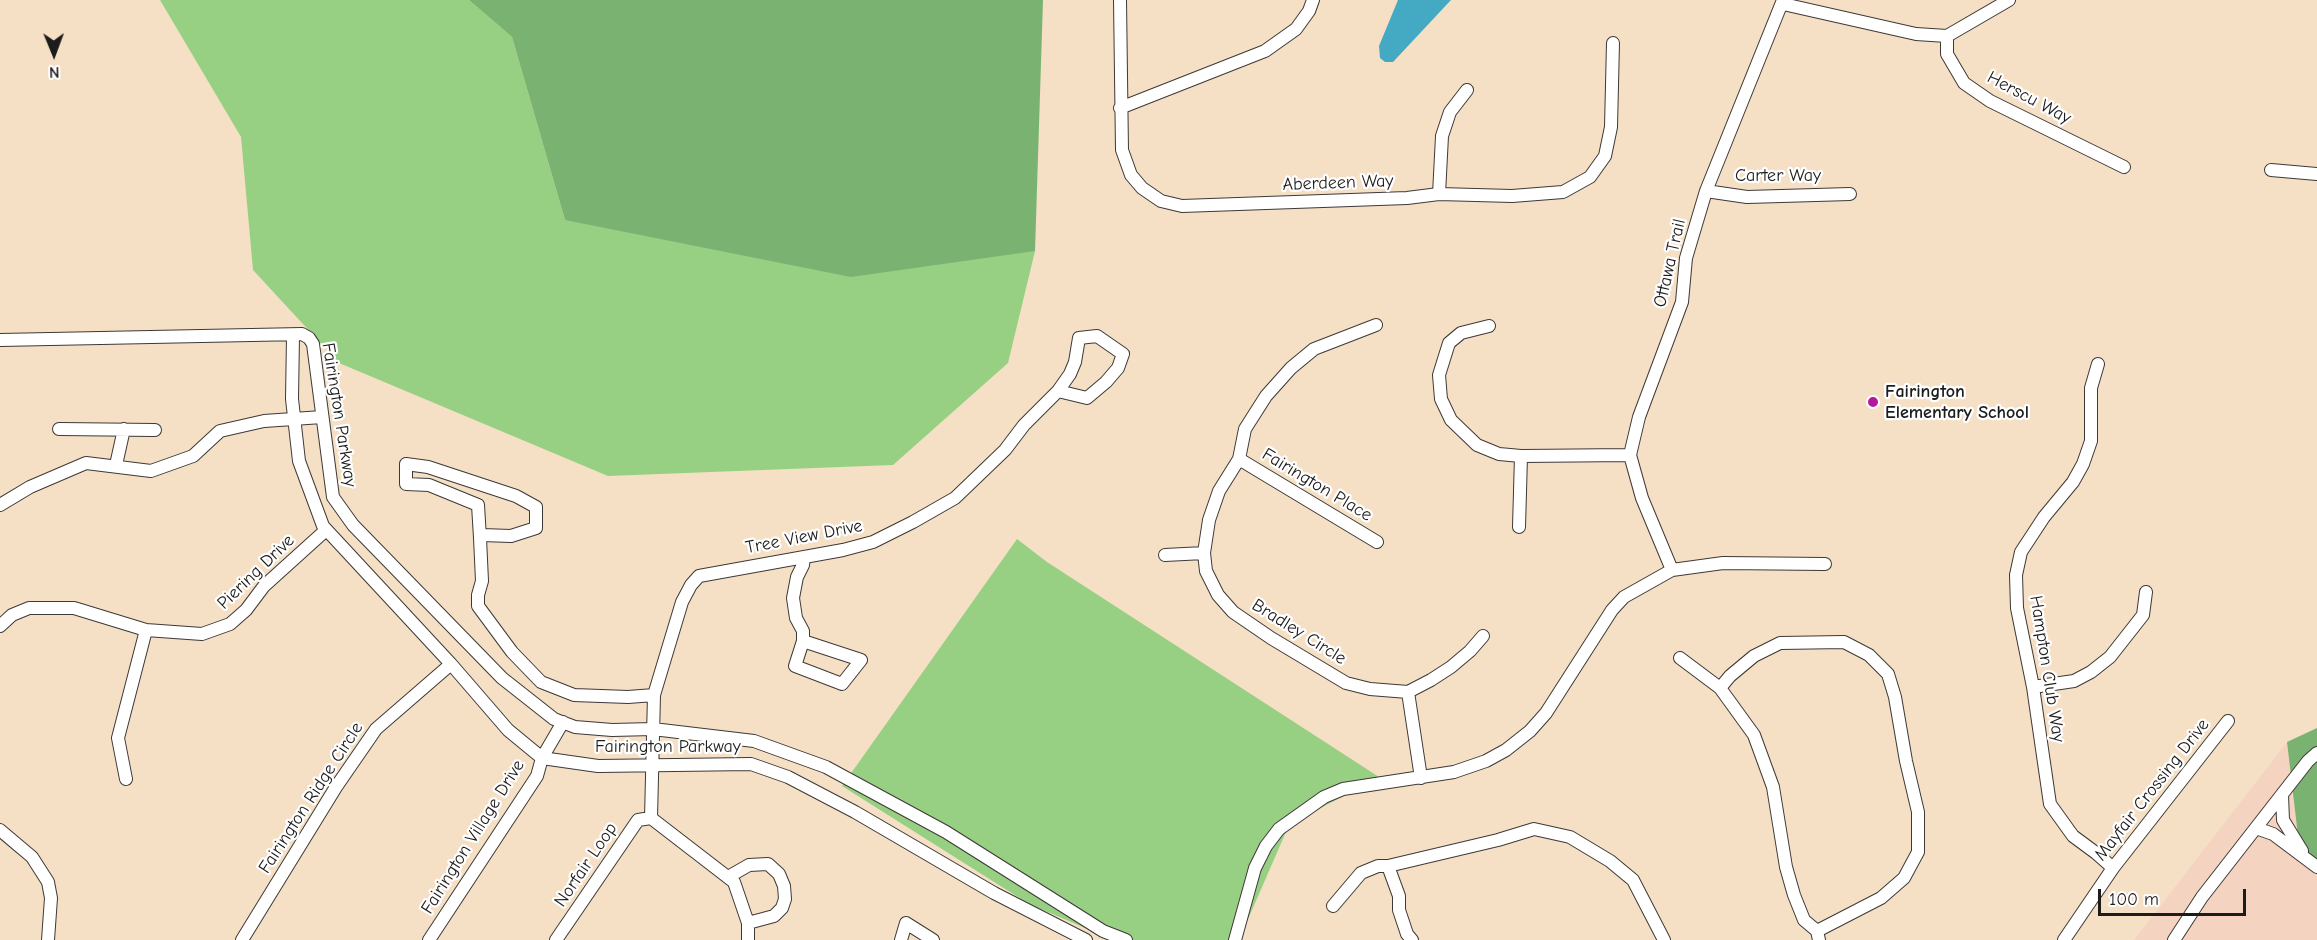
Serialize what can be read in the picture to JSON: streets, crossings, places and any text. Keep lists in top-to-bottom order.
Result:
{
  "streets": {
    "street": [
      "Herscu Way",
      "Carter Way",
      "Aberdeen Way",
      "Ottawa Trail",
      "Fairington Parkway",
      "Fairington Place",
      "Tree View Drive",
      "Piering Drive",
      "Bradley Circle",
      "Hampton Club Way",
      "Mayfair Crossing Drive",
      "Fairington Ridge Circle",
      "Fairington Village Drive",
      "Norfair Loop"
    ]
  },
  "crossings": [
    ["Carter Way", "Ottawa Trail"],
    ["Fairington Parkway", "Tree View Drive"],
    ["Fairington Parkway", "Piering Drive"],
    ["Fairington Parkway", "Fairington Ridge Circle"],
    ["Fairington Parkway", "Fairington Village Drive"],
    ["Fairington Place", "Bradley Circle"],
    ["Hampton Club Way", "Mayfair Crossing Drive"]
  ],
  "places": ["Fairington Elementary School"],
  "scale_bar": "100 m",
  "north": "bottom"
}
